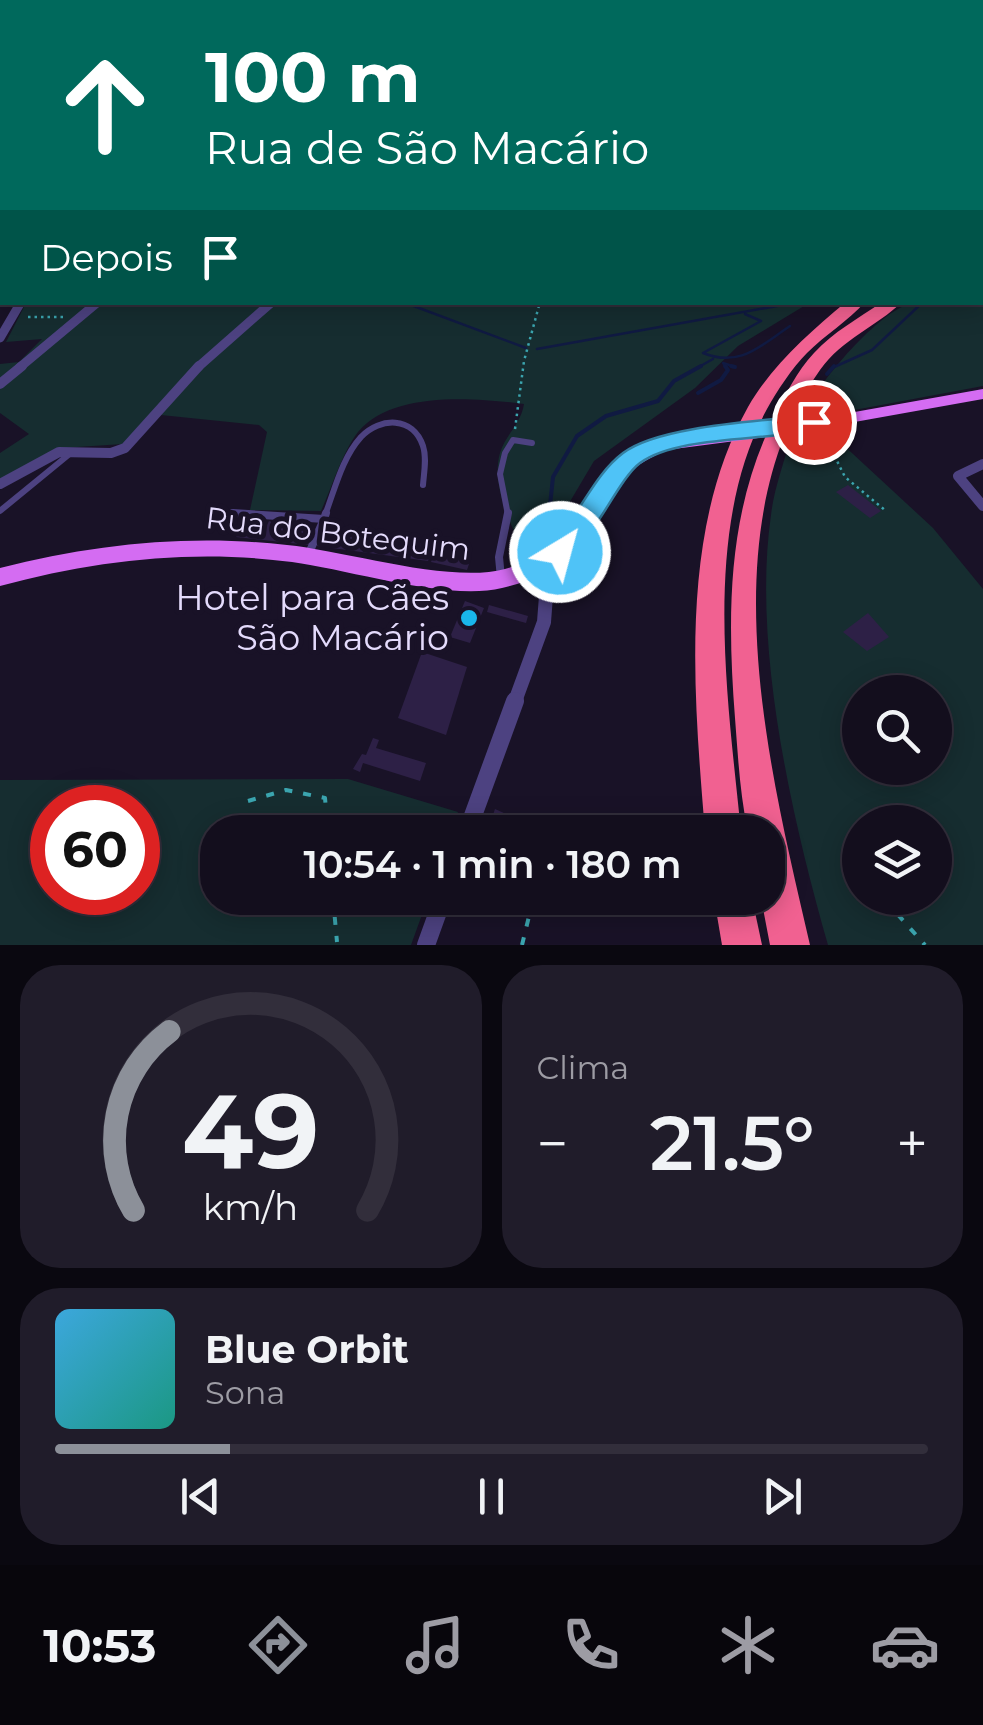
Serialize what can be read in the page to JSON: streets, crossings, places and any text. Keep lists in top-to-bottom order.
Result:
{
  "streets": {
    "main road": ["Rua do Botequim"]
  },
  "places": ["Hotel para Cães São Macário"],
  "page": {
    "turn": ["100 m", "Rua de São Macário"],
    "then": "Depois",
    "limit": "60",
    "trip": "10:54 · 1 min · 180 m",
    "tile": "Clima",
    "heat": ["−", "21.5°", "+"],
    "song": ["Blue Orbit", "Sona"],
    "tabs": "10:53",
    "gauge": ["49", "km/h"]
  }
}
